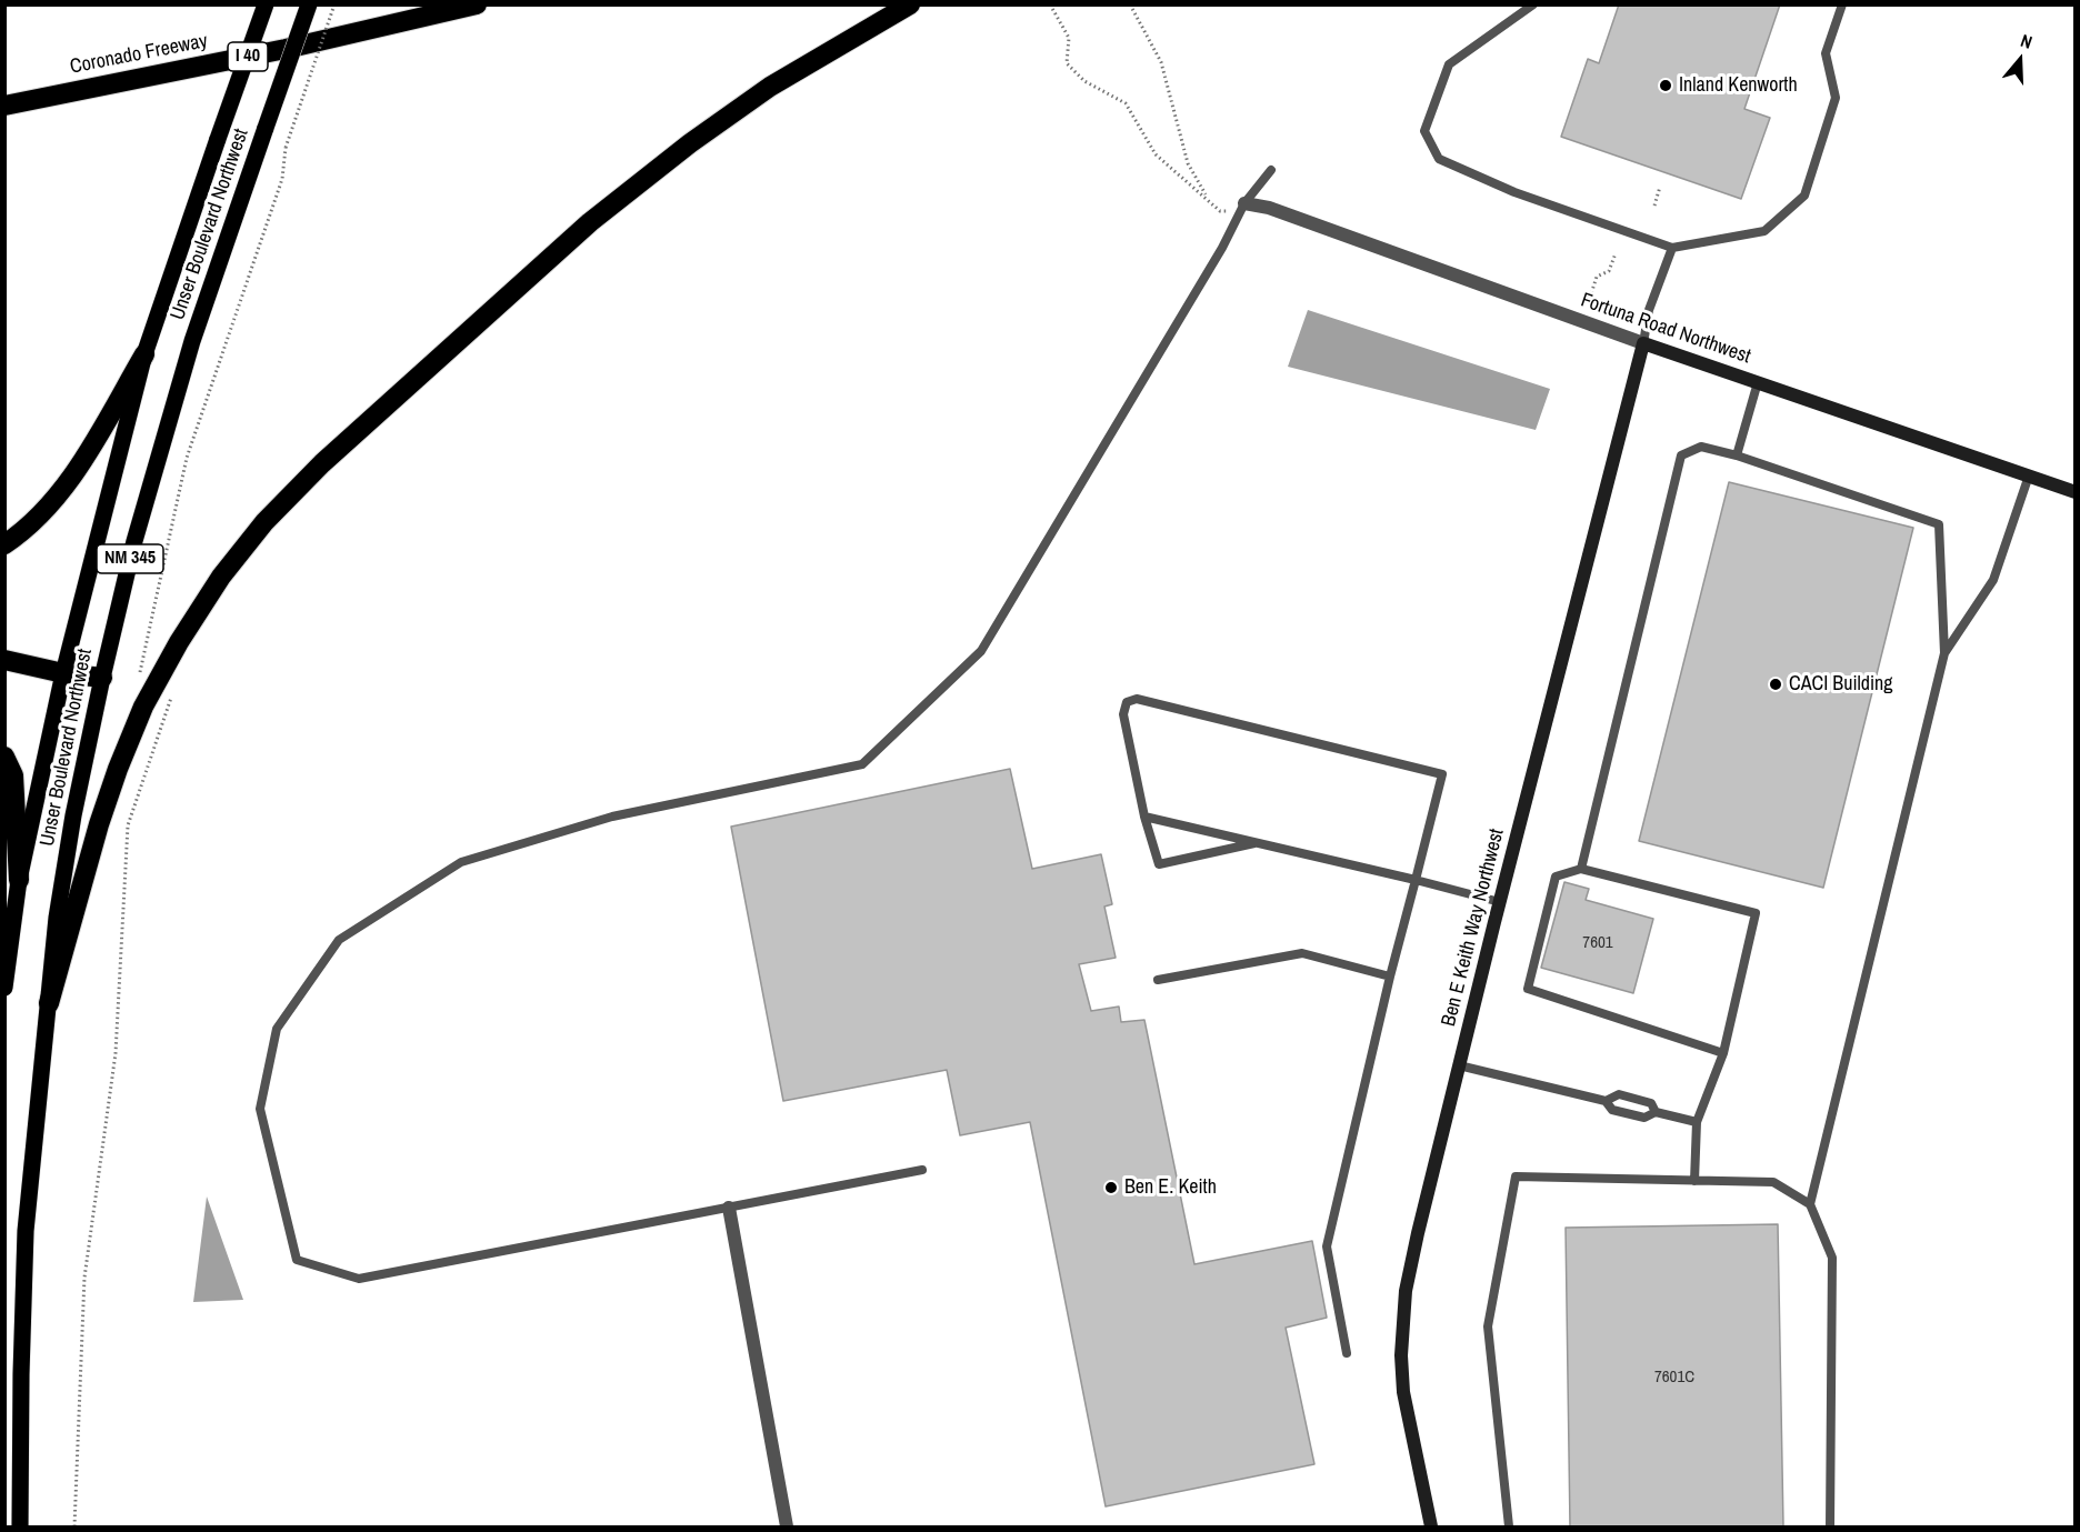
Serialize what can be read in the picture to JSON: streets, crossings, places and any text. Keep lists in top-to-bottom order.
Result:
{
  "streets": {
    "highway": ["Coronado Freeway", "I 40"],
    "main road": ["Unser Boulevard Northwest", "NM 345"],
    "street": ["Fortuna Road Northwest", "Ben E Keith Way Northwest"]
  },
  "crossings": [
    ["Fortuna Road Northwest", "Ben E Keith Way Northwest"]
  ],
  "places": ["Inland Kenworth", "CACI Building", "Ben E. Keith"],
  "house_numbers": ["7601", "7601C"],
  "north": "top"
}
